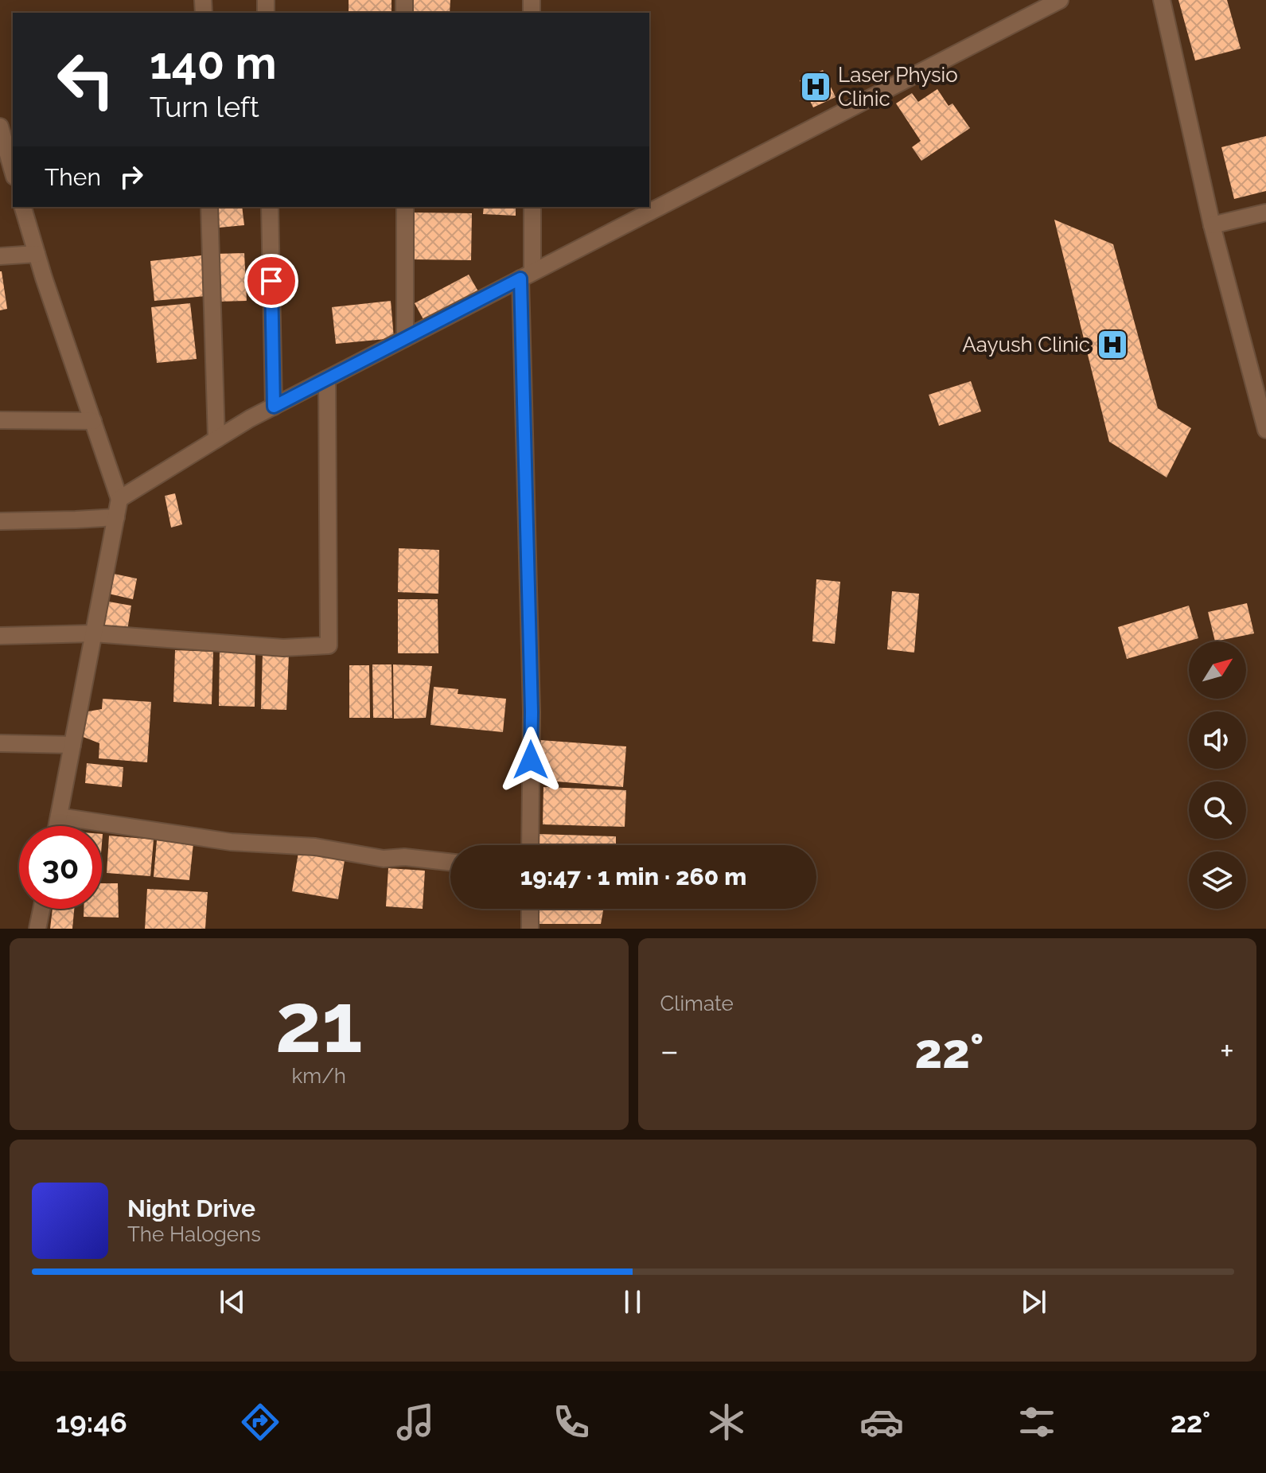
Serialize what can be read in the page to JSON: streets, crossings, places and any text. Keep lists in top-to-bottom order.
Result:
{
  "places": {
    "hospital": ["Laser Physio Clinic", "Aayush Clinic"]
  },
  "north": "top right",
  "page": {
    "turn": ["140 m", "Turn left"],
    "then": "Then",
    "limit": "30",
    "trip": "19:47 · 1 min · 260 m",
    "tile": [
      ["21", "km/h"],
      "Climate"
    ],
    "heat": ["−", "22°", "+"],
    "song": ["Night Drive", "The Halogens"],
    "tabs": ["19:46", "22°"]
  }
}
